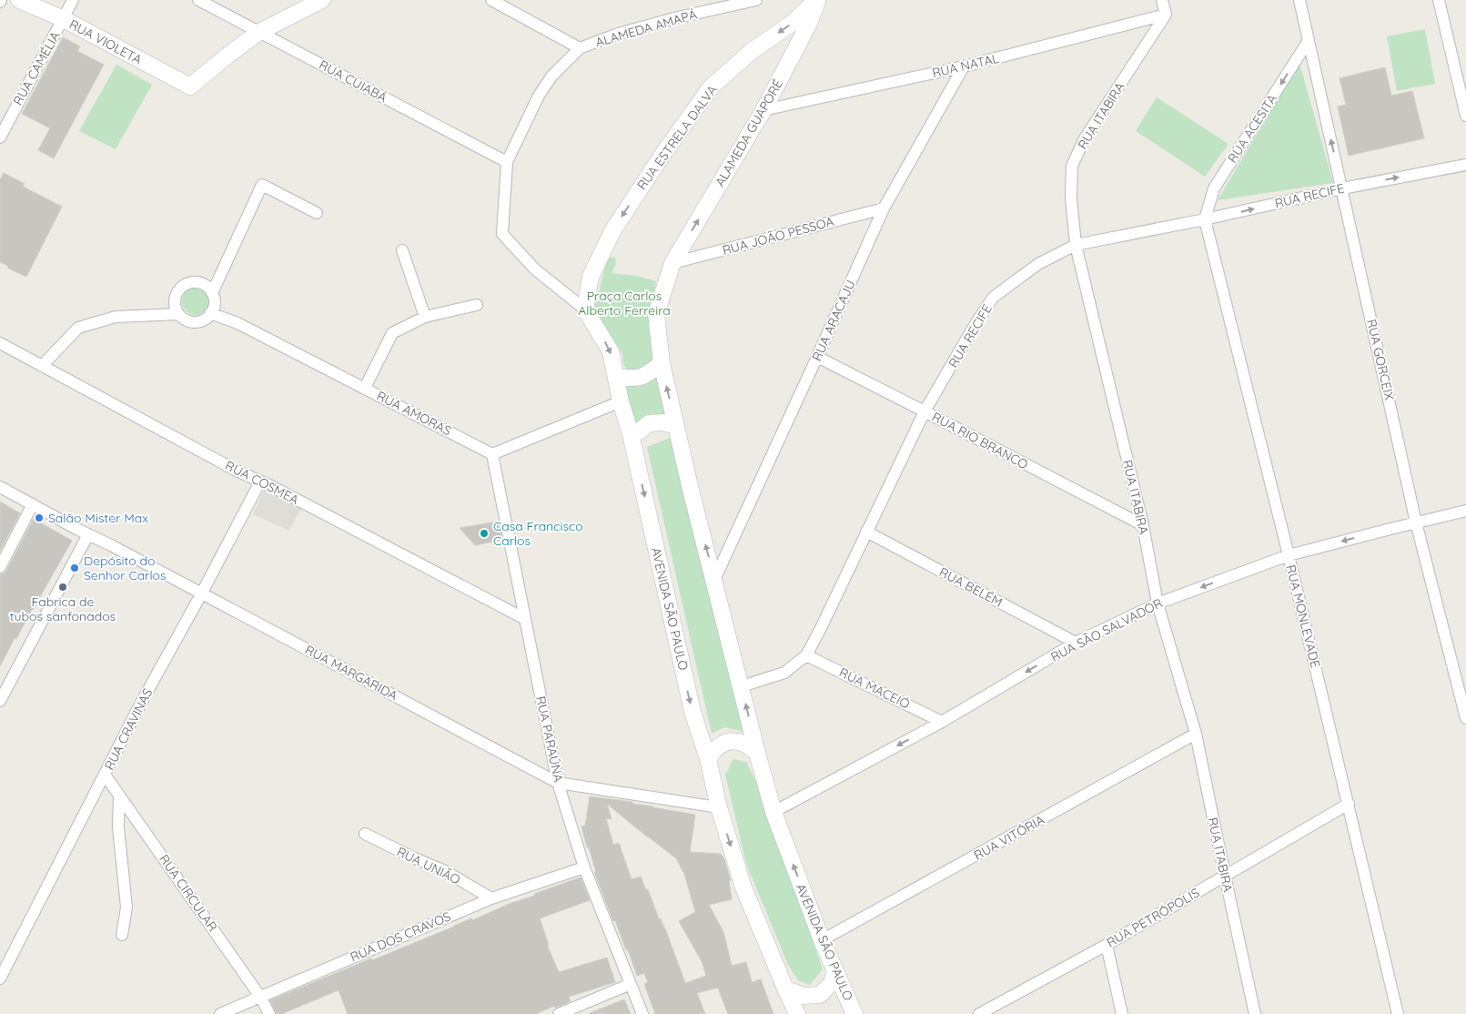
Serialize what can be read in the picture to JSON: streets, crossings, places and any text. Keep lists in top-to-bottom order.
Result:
{
  "streets": {
    "street": [
      "ALAMEDA AMAPÁ",
      "RUA VIOLETA",
      "RUA NATAL",
      "RUA CAMÉLIA",
      "RUA CUIABÁ",
      "RUA ITABIRA",
      "RUA ACESITA",
      "ALAMEDA GUAPORÉ",
      "RUA ESTRELA DALVA",
      "RUA RECIFE",
      "RUA JOÃO PESSOA",
      "RUA ARACAJU",
      "RUA GORCEIX",
      "RUA AMORAS",
      "RUA RIO BRANCO",
      "RUA COSMEA",
      "RUA BELÉM",
      "AVENIDA SÃO PAULO",
      "RUA MONLEVADE",
      "RUA SÃO SALVADOR",
      "RUA MARGARIDA",
      "RUA MACEIÓ",
      "RUA CRAVINAS",
      "RUA PARAÚNA",
      "RUA VITÓRIA",
      "RUA UNIÃO",
      "RUA CIRCULAR",
      "RUA PETRÓPOLIS",
      "RUA DOS CRAVOS"
    ]
  },
  "crossings": [
    ["ALAMEDA AMAPÁ", "RUA CUIABÁ"],
    ["ALAMEDA AMAPÁ", "AVENIDA SÃO PAULO"],
    ["RUA VIOLETA", "RUA CAMÉLIA"],
    ["RUA VIOLETA", "RUA CUIABÁ"],
    ["RUA NATAL", "RUA ITABIRA"],
    ["RUA NATAL", "ALAMEDA GUAPORÉ"],
    ["RUA NATAL", "RUA ARACAJU"],
    ["RUA ITABIRA", "RUA RECIFE"],
    ["RUA ITABIRA", "RUA RIO BRANCO"],
    ["RUA ITABIRA", "RUA SÃO SALVADOR"],
    ["RUA ITABIRA", "RUA VITÓRIA"],
    ["RUA ITABIRA", "RUA PETRÓPOLIS"],
    ["RUA ACESITA", "RUA RECIFE"],
    ["RUA ACESITA", "RUA GORCEIX"],
    ["RUA ACESITA", "RUA MONLEVADE"],
    ["ALAMEDA GUAPORÉ", "RUA ESTRELA DALVA"],
    ["ALAMEDA GUAPORÉ", "RUA JOÃO PESSOA"],
    ["ALAMEDA GUAPORÉ", "AVENIDA SÃO PAULO"],
    ["RUA ESTRELA DALVA", "AVENIDA SÃO PAULO"],
    ["RUA RECIFE", "RUA GORCEIX"],
    ["RUA RECIFE", "RUA RIO BRANCO"],
    ["RUA RECIFE", "RUA BELÉM"],
    ["RUA RECIFE", "AVENIDA SÃO PAULO"],
    ["RUA RECIFE", "RUA MONLEVADE"],
    ["RUA RECIFE", "RUA MACEIÓ"],
    ["RUA JOÃO PESSOA", "RUA ARACAJU"],
    ["RUA JOÃO PESSOA", "AVENIDA SÃO PAULO"],
    ["RUA ARACAJU", "RUA RIO BRANCO"],
    ["RUA ARACAJU", "AVENIDA SÃO PAULO"],
    ["RUA GORCEIX", "RUA SÃO SALVADOR"],
    ["RUA AMORAS", "RUA PARAÚNA"],
    ["RUA COSMEA", "RUA CRAVINAS"],
    ["RUA COSMEA", "RUA PARAÚNA"],
    ["RUA BELÉM", "RUA SÃO SALVADOR"],
    ["AVENIDA SÃO PAULO", "RUA SÃO SALVADOR"],
    ["AVENIDA SÃO PAULO", "RUA MARGARIDA"],
    ["AVENIDA SÃO PAULO", "RUA VITÓRIA"],
    ["RUA MONLEVADE", "RUA SÃO SALVADOR"],
    ["RUA MONLEVADE", "RUA PETRÓPOLIS"],
    ["RUA SÃO SALVADOR", "RUA MACEIÓ"],
    ["RUA MARGARIDA", "RUA CRAVINAS"],
    ["RUA MARGARIDA", "RUA PARAÚNA"],
    ["RUA CRAVINAS", "RUA CIRCULAR"],
    ["RUA PARAÚNA", "RUA DOS CRAVOS"],
    ["RUA UNIÃO", "RUA DOS CRAVOS"],
    ["RUA CIRCULAR", "RUA DOS CRAVOS"]
  ],
  "one_way": [
    "RUA ACESITA",
    "ALAMEDA GUAPORÉ",
    "RUA ESTRELA DALVA",
    "RUA SÃO SALVADOR"
  ],
  "parks": ["Praça Carlos Alberto Ferreira"],
  "places": [
    "Salão Mister Max",
    "Casa Francisco Carlos",
    "Depósito do Senhor Carlos",
    "Fabrica de tubos sanfonados"
  ]
}
